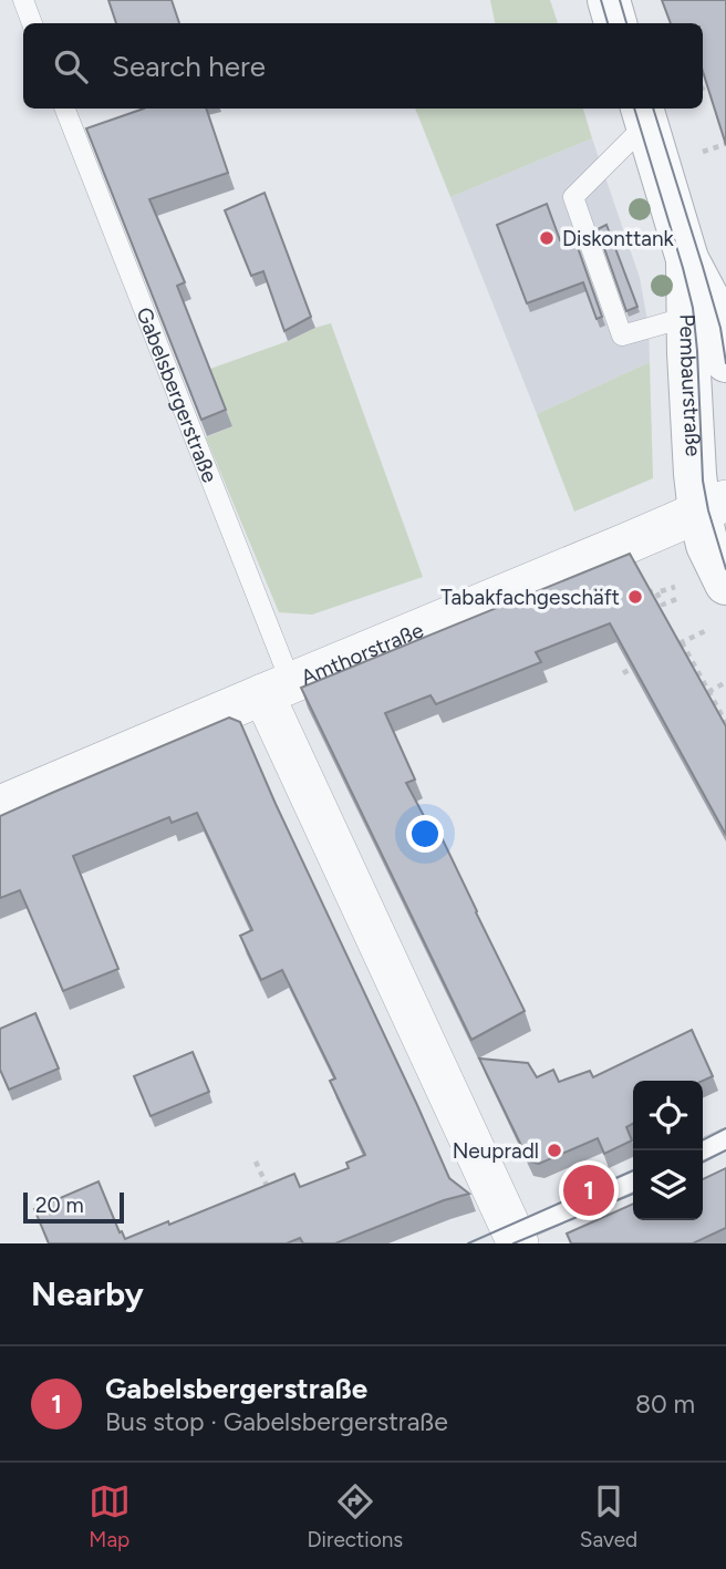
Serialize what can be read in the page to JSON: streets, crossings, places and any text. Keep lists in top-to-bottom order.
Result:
{
  "streets": {
    "street": ["Pembaurstraße", "Gabelsbergerstraße", "Amthorstraße"]
  },
  "crossings": [
    ["Pembaurstraße", "Amthorstraße"],
    ["Gabelsbergerstraße", "Amthorstraße"]
  ],
  "places": ["Diskonttank", "Tabakfachgeschäft", "Neupradl"],
  "scale_bar": "20 m",
  "page": {
    "search": "Search here",
    "pins": "1",
    "scale": "20 m",
    "heading": "Nearby",
    "list": [
      {
        "mark": "1",
        "name": "Gabelsbergerstraße",
        "note": "Bus stop · Gabelsbergerstraße",
        "value": "80 m"
      }
    ],
    "nav": ["Map", "Directions", "Saved"]
  }
}
